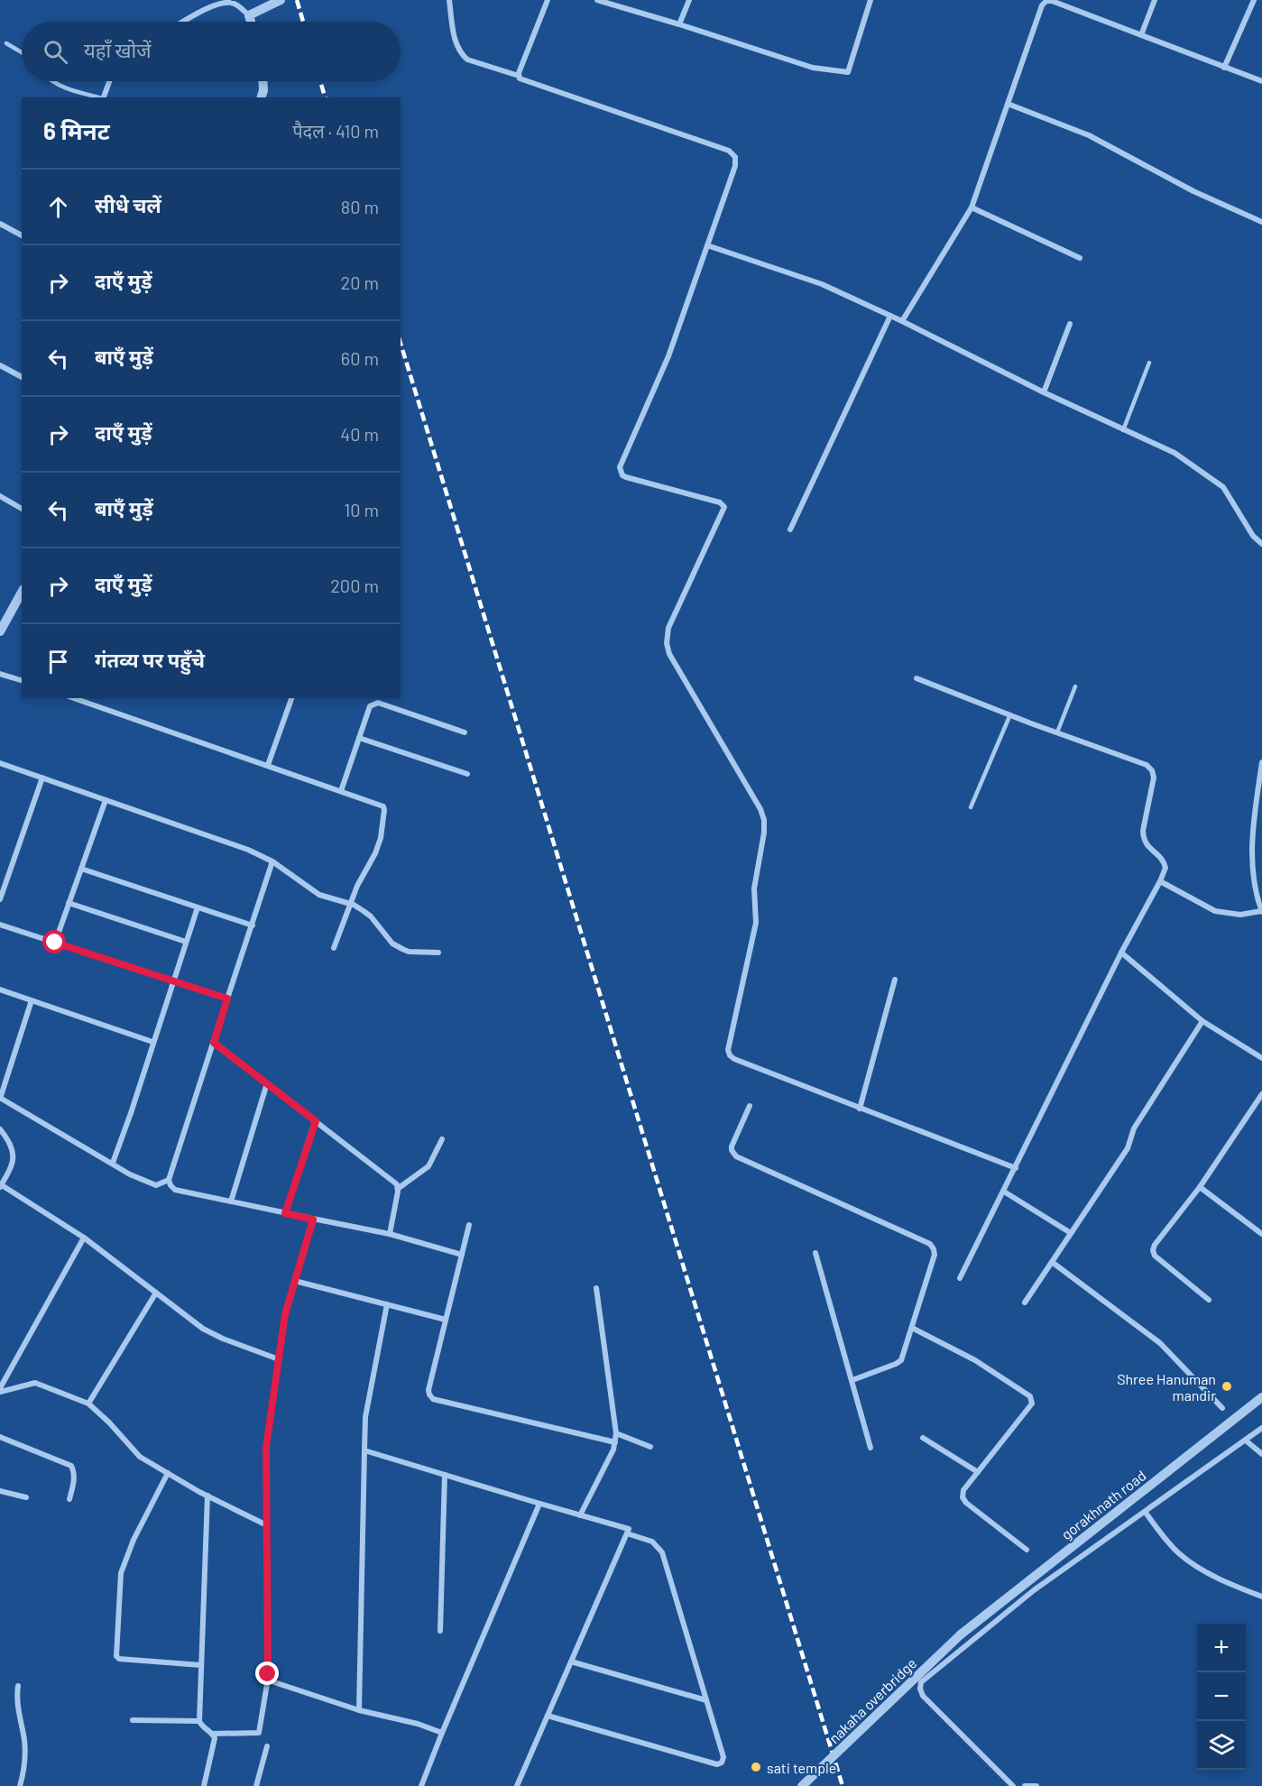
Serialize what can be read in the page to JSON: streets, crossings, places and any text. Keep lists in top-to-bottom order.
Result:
{
  "streets": {
    "street": ["gorakhnath road", "nakaha overbridge"]
  },
  "crossings": [
    ["gorakhnath road", "nakaha overbridge"]
  ],
  "places": ["Shree Hanuman mandir", "sati temple"],
  "page": {
    "search": "यहाँ खोजें",
    "heading": ["6 मिनट", "पैदल · 410 m"],
    "list": [
      ["सीधे चलें", "80 m"],
      ["दाएँ मुड़ें", "20 m"],
      ["बाएँ मुड़ें", "60 m"],
      ["दाएँ मुड़ें", "40 m"],
      ["बाएँ मुड़ें", "10 m"],
      ["दाएँ मुड़ें", "200 m"],
      "गंतव्य पर पहुँचे"
    ],
    "map_buttons": ["+", "−"]
  }
}
